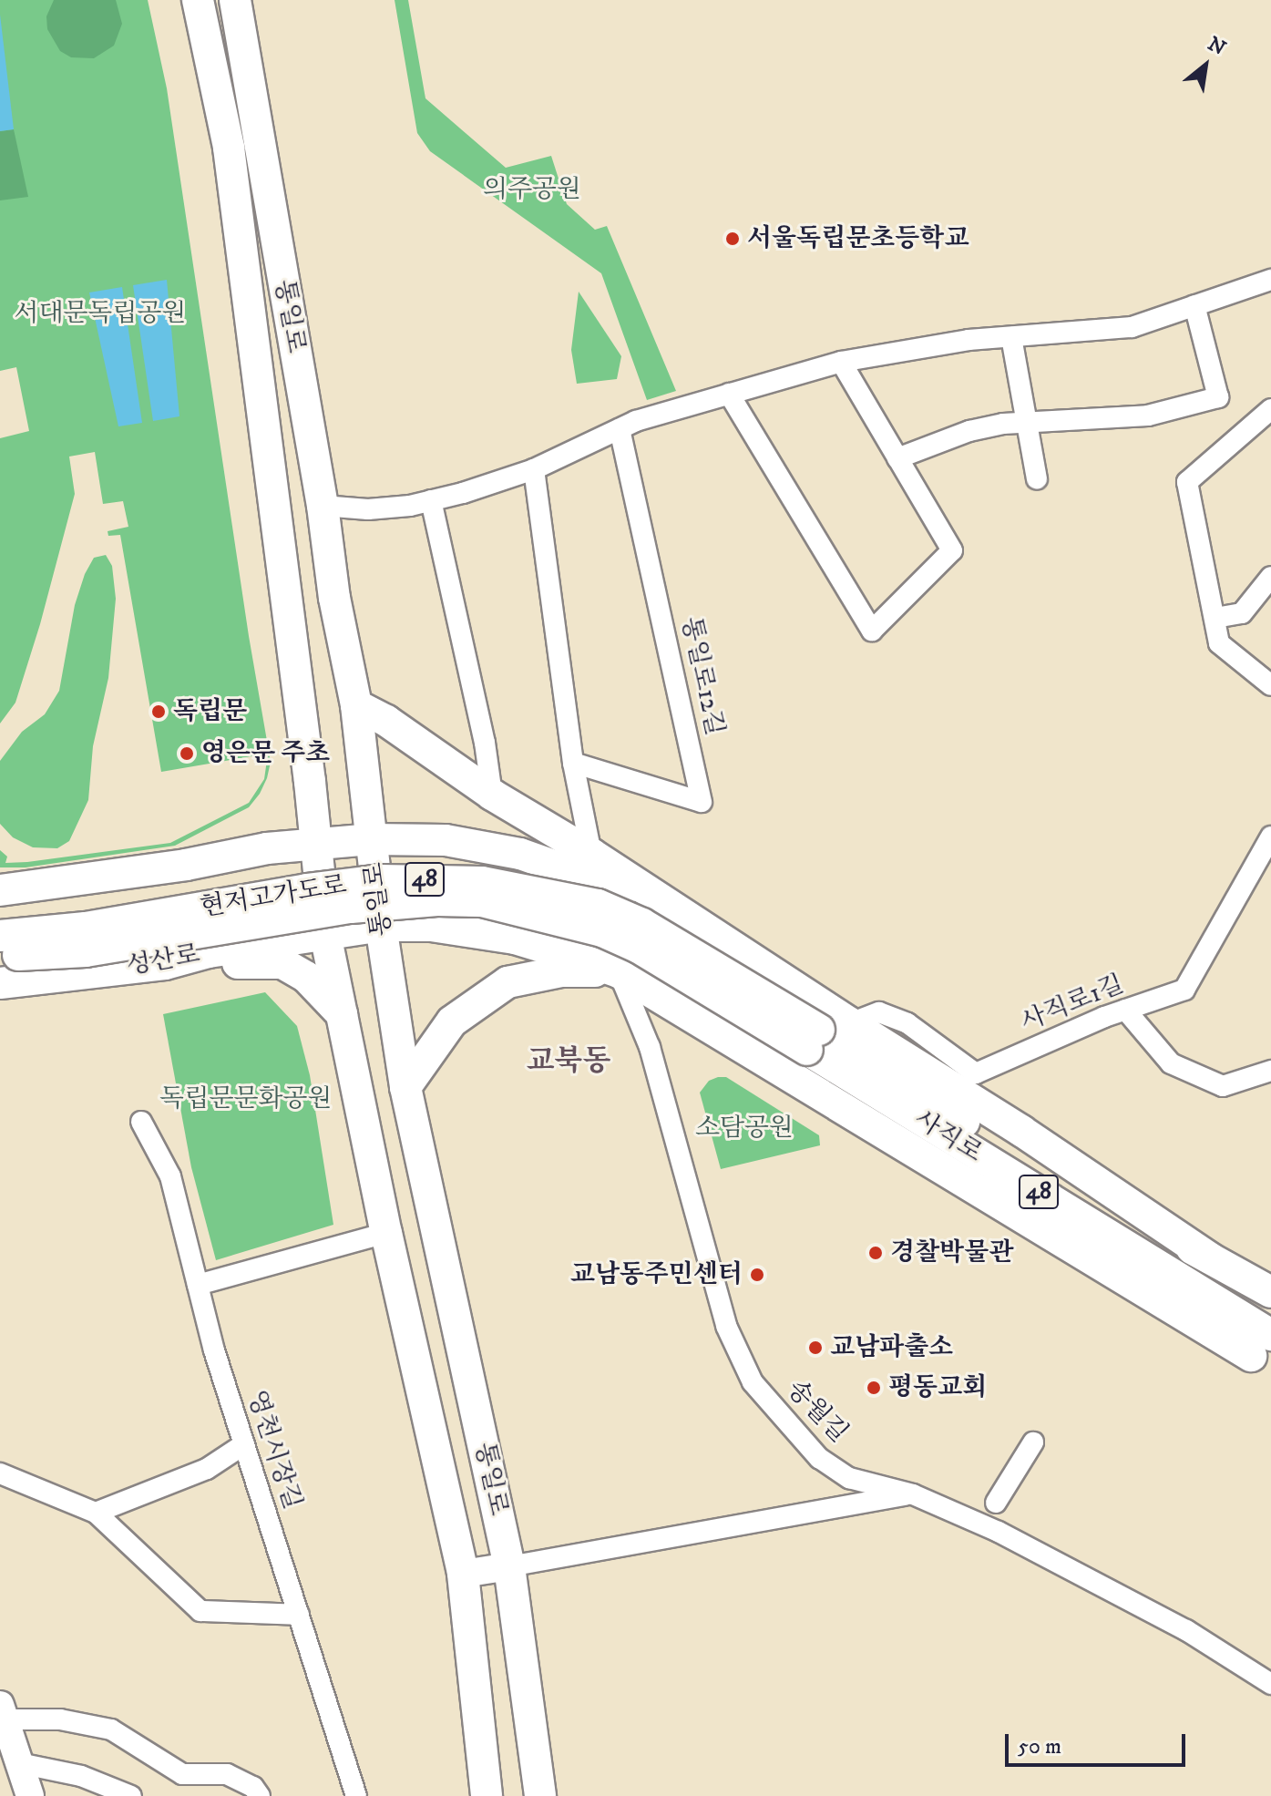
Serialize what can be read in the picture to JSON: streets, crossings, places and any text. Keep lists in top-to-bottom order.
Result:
{
  "streets": {
    "main road": [
      "통일로",
      "48",
      "현저고가도로",
      "성산로",
      "사직로"
    ],
    "street": [
      "통일로12길",
      "사직로1길",
      "송월길",
      "영천시장길"
    ]
  },
  "crossings": [
    ["통일로", "성산로"],
    ["현저고가도로", "사직로"],
    ["성산로", "사직로"],
    ["성산로", "송월길"]
  ],
  "districts": ["교북동"],
  "parks": [
    "의주공원",
    "서대문독립공원",
    "독립문문화공원",
    "소담공원"
  ],
  "places": [
    "서울독립문초등학교",
    "독립문",
    "영은문 주초",
    "경찰박물관",
    "교남동주민센터",
    "교남파출소",
    "평동교회"
  ],
  "scale_bar": "50 m",
  "north": "top right"
}
